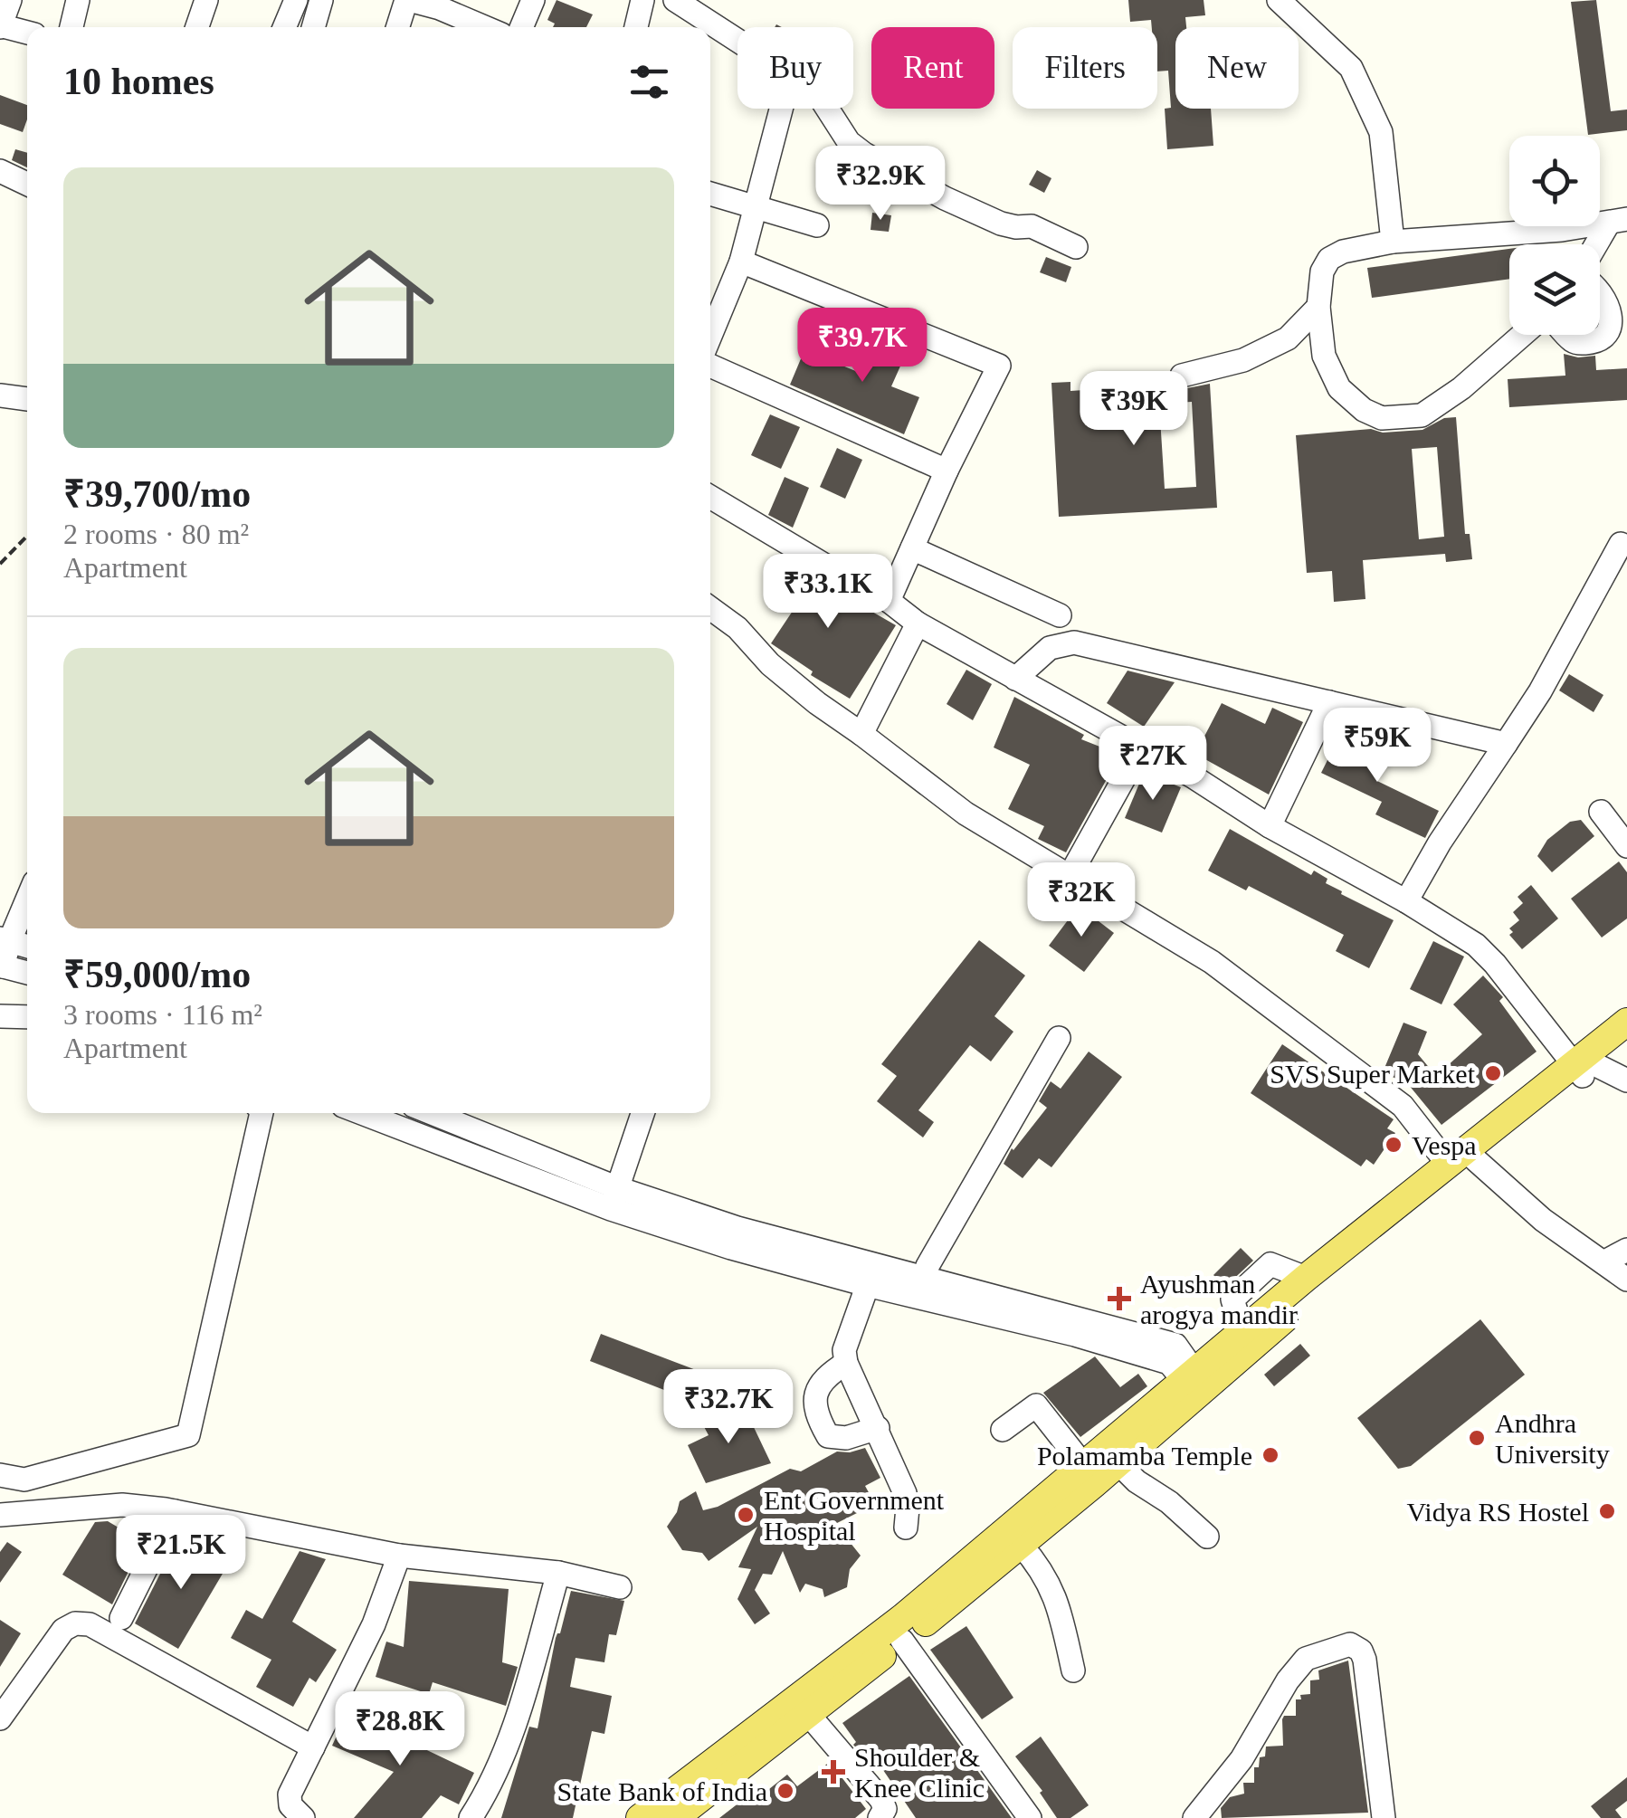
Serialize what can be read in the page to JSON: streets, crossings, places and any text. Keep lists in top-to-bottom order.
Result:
{
  "places": {
    "other": [
      "SVS Super Market",
      "Vespa",
      "Andhra University",
      "Polamamba Temple",
      "Vidya RS Hostel",
      "Ent Government Hospital",
      "State Bank of India"
    ],
    "health": ["Ayushman arogya mandir", "Shoulder & Knee Clinic"]
  },
  "page": {
    "chip": [
      "Buy",
      "Rent",
      "Filters",
      "New"
    ],
    "heading": "10 homes",
    "list": [
      {
        "name": "₹39,700/mo",
        "note": "2 rooms · 80 m² · Apartment"
      },
      {
        "name": "₹59,000/mo",
        "note": "3 rooms · 116 m² · Apartment"
      }
    ],
    "price": [
      "₹32.9K",
      "₹39.7K",
      "₹39K",
      "₹33.1K",
      "₹59K",
      "₹27K",
      "₹32K",
      "₹32.7K",
      "₹21.5K",
      "₹28.8K"
    ]
  }
}
